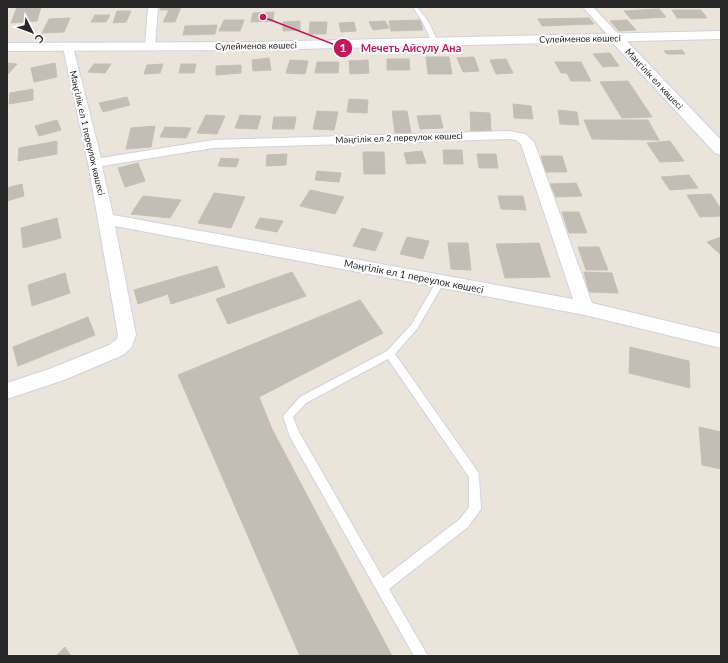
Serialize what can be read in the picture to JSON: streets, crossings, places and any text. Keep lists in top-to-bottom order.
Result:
{
  "streets": {
    "main road": ["Сүлейменов көшесі", "Мәңгілік ел көшесі"],
    "street": ["Мәңгілік ел 1 переулок көшесі", "Мәңгілік ел 2 переулок көшесі"]
  },
  "crossings": [
    ["Сүлейменов көшесі", "Мәңгілік ел көшесі"],
    ["Сүлейменов көшесі", "Мәңгілік ел 1 переулок көшесі"],
    ["Мәңгілік ел 1 переулок көшесі", "Мәңгілік ел 2 переулок көшесі"]
  ],
  "places": ["Мечеть Айсулу Ана"],
  "north": "bottom right"
}
